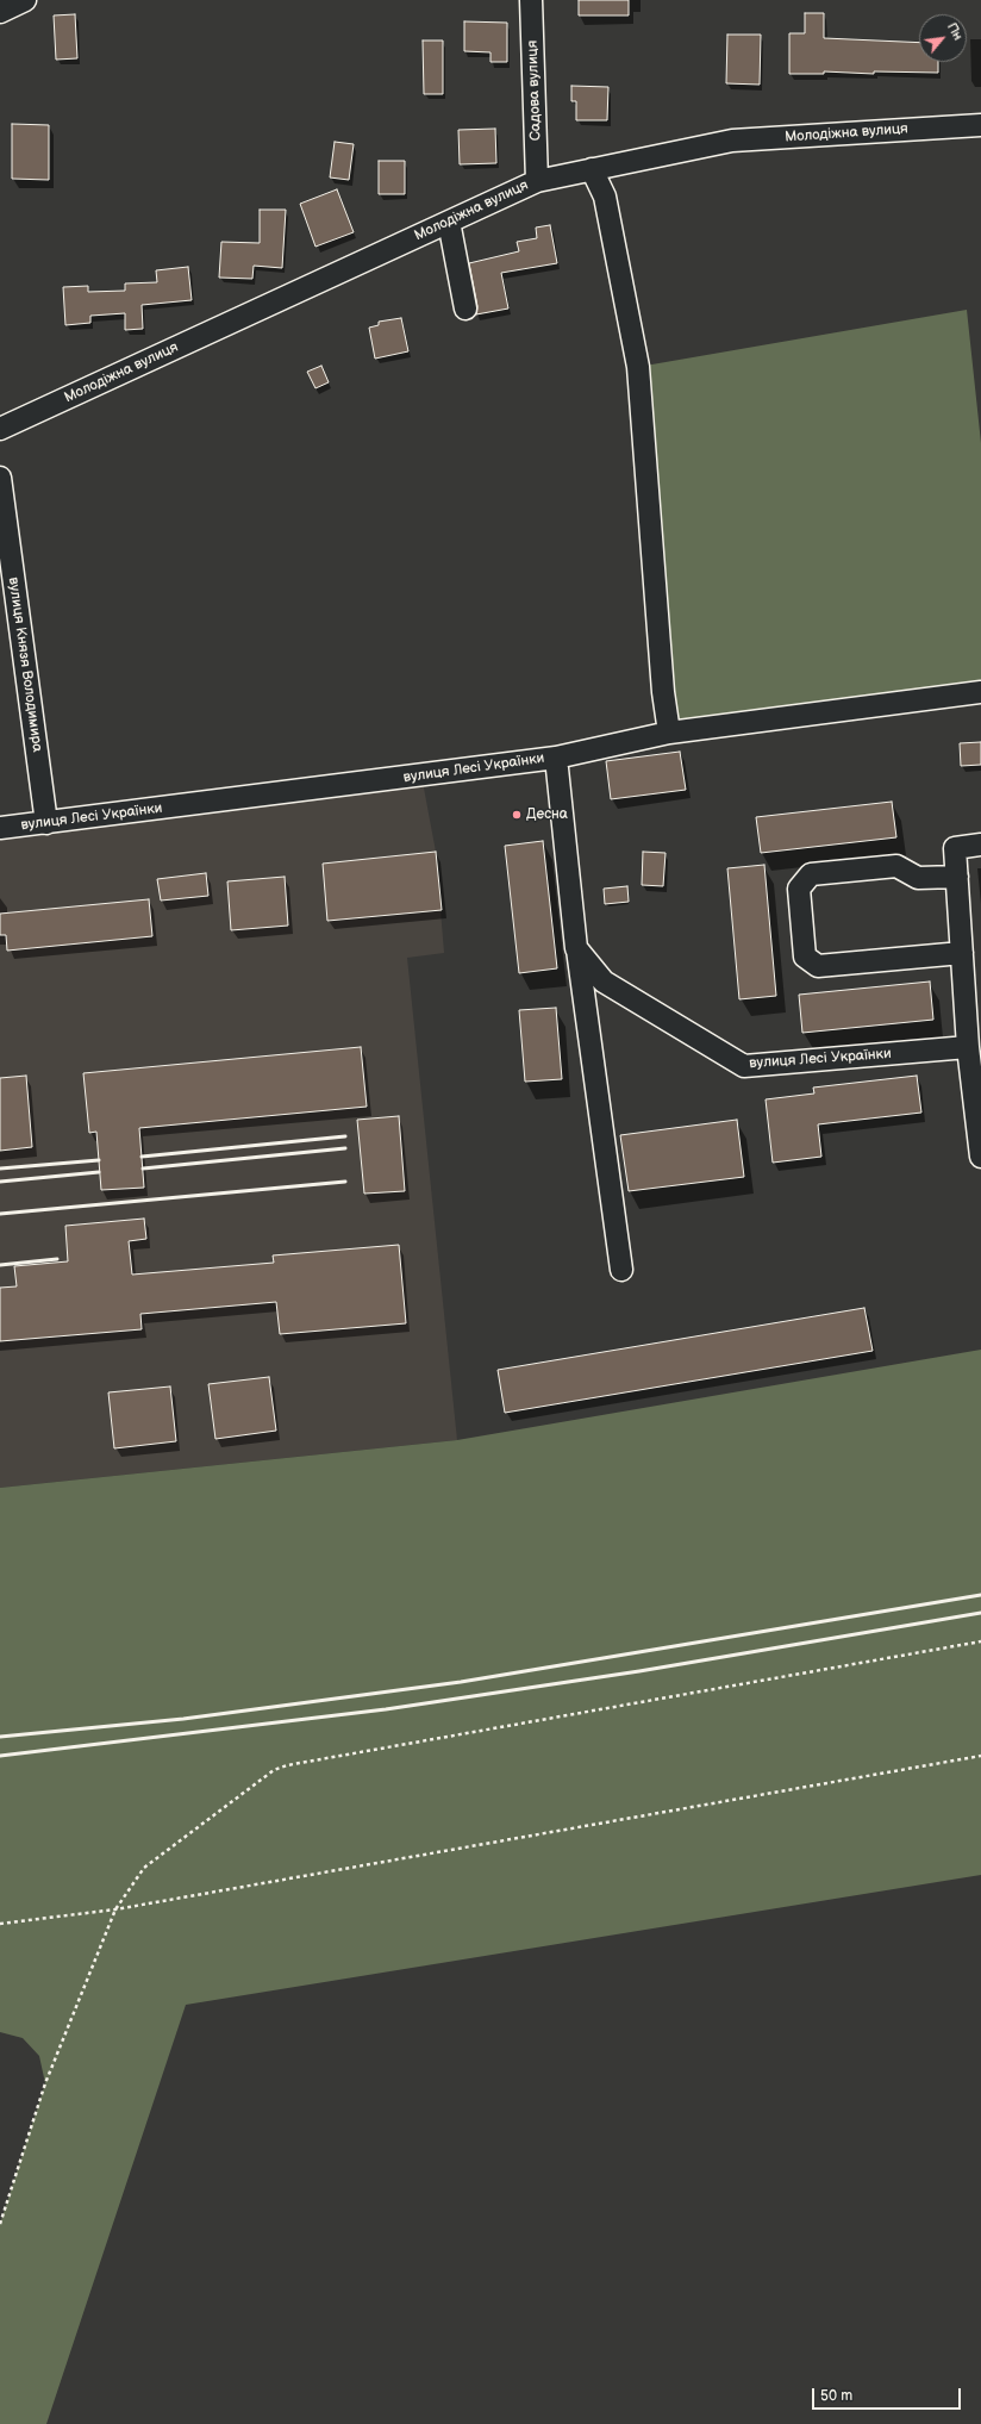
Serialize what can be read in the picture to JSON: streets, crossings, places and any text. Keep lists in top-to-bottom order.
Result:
{
  "streets": {
    "street": [
      "Садова вулиця",
      "Молодіжна вулиця",
      "вулиця Князя Володимира",
      "вулиця Лесі Українки"
    ]
  },
  "crossings": [
    ["Садова вулиця", "Молодіжна вулиця"],
    ["вулиця Князя Володимира", "вулиця Лесі Українки"]
  ],
  "places": ["Десна"],
  "scale_bar": "50 m",
  "north": "top right"
}
